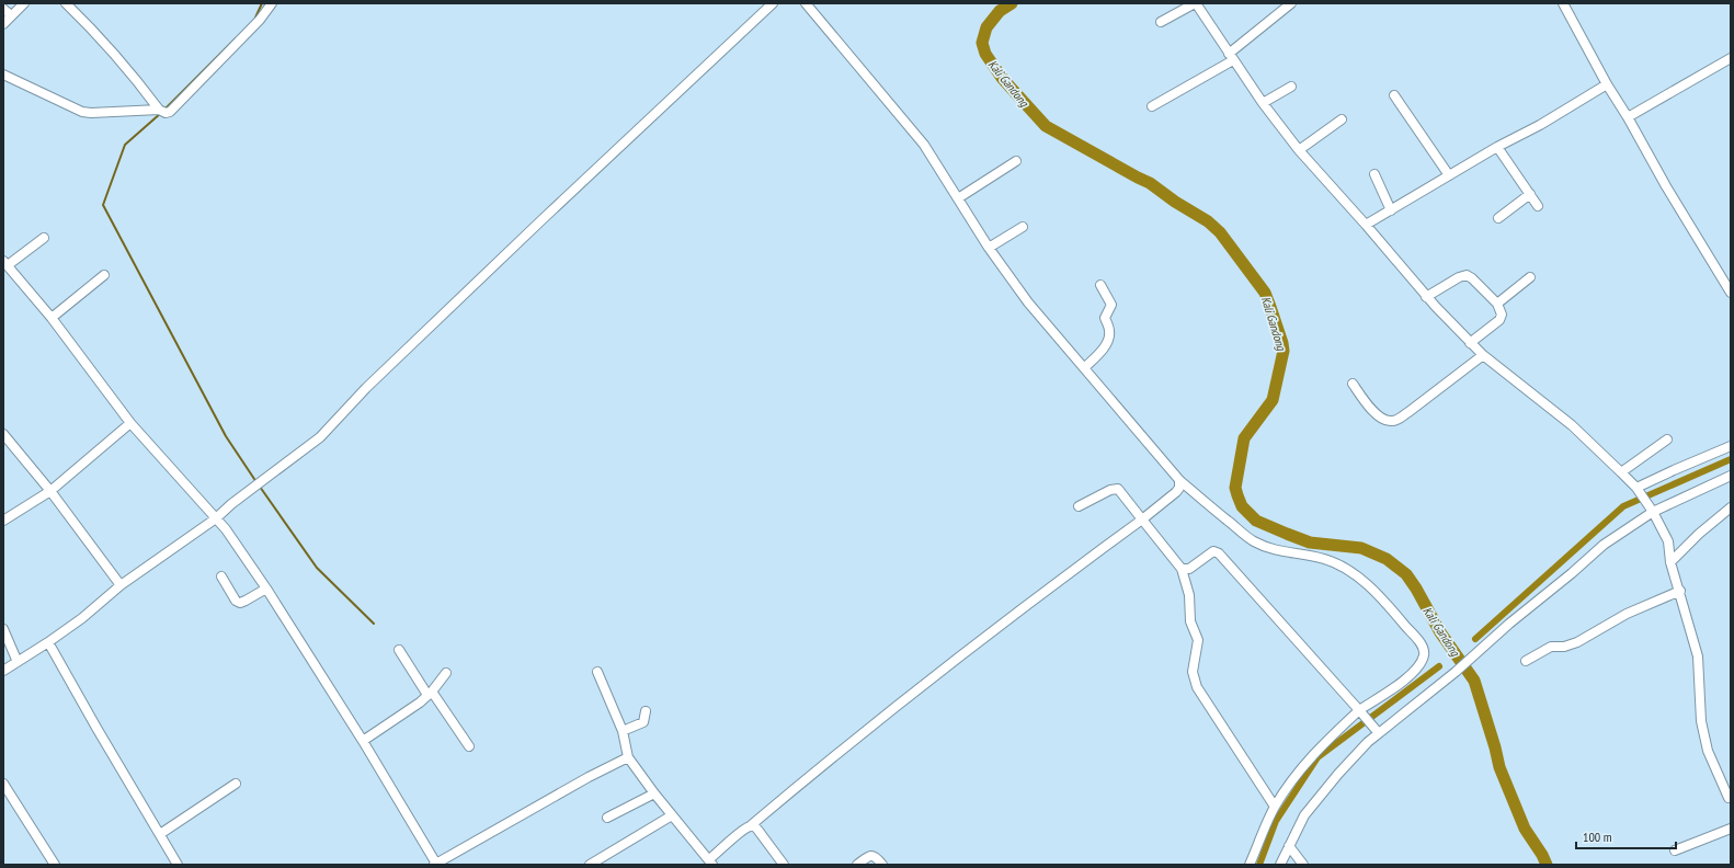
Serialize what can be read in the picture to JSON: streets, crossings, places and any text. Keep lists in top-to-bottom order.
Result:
{
  "water": ["Kali Gandong"],
  "scale_bar": "100 m"
}
